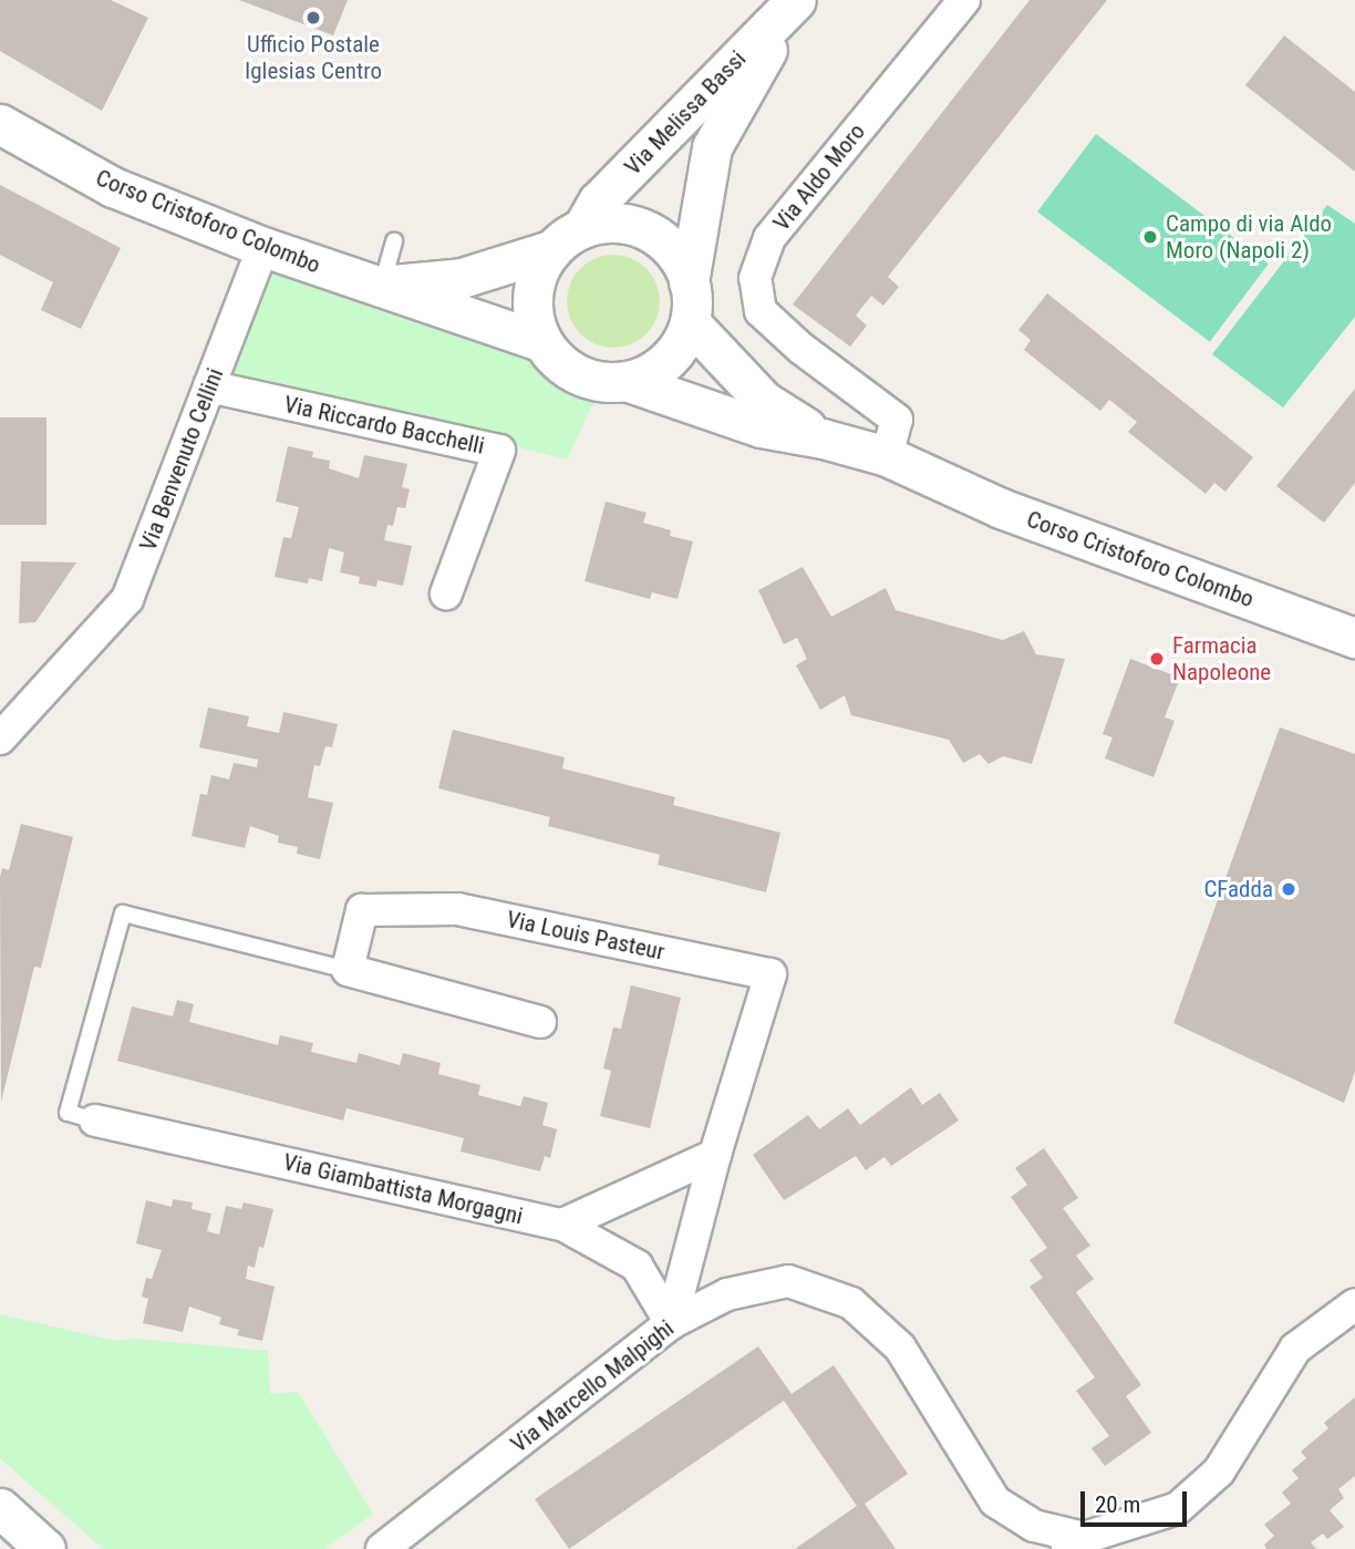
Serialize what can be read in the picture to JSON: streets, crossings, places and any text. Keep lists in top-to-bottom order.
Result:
{
  "streets": {
    "street": [
      "Via Melissa Bassi",
      "Via Aldo Moro",
      "Corso Cristoforo Colombo",
      "Via Riccardo Bacchelli",
      "Via Benvenuto Cellini",
      "Via Louis Pasteur",
      "Via Giambattista Morgagni",
      "Via Marcello Malpighi"
    ]
  },
  "crossings": [
    ["Via Melissa Bassi", "Corso Cristoforo Colombo"],
    ["Via Aldo Moro", "Corso Cristoforo Colombo"],
    ["Corso Cristoforo Colombo", "Via Benvenuto Cellini"],
    ["Via Riccardo Bacchelli", "Via Benvenuto Cellini"],
    ["Via Louis Pasteur", "Via Giambattista Morgagni"],
    ["Via Louis Pasteur", "Via Marcello Malpighi"],
    ["Via Giambattista Morgagni", "Via Marcello Malpighi"]
  ],
  "places": [
    "Ufficio Postale Iglesias Centro",
    "Campo di via Aldo Moro (Napoli 2)",
    "Farmacia Napoleone",
    "CFadda"
  ],
  "scale_bar": "20 m"
}
